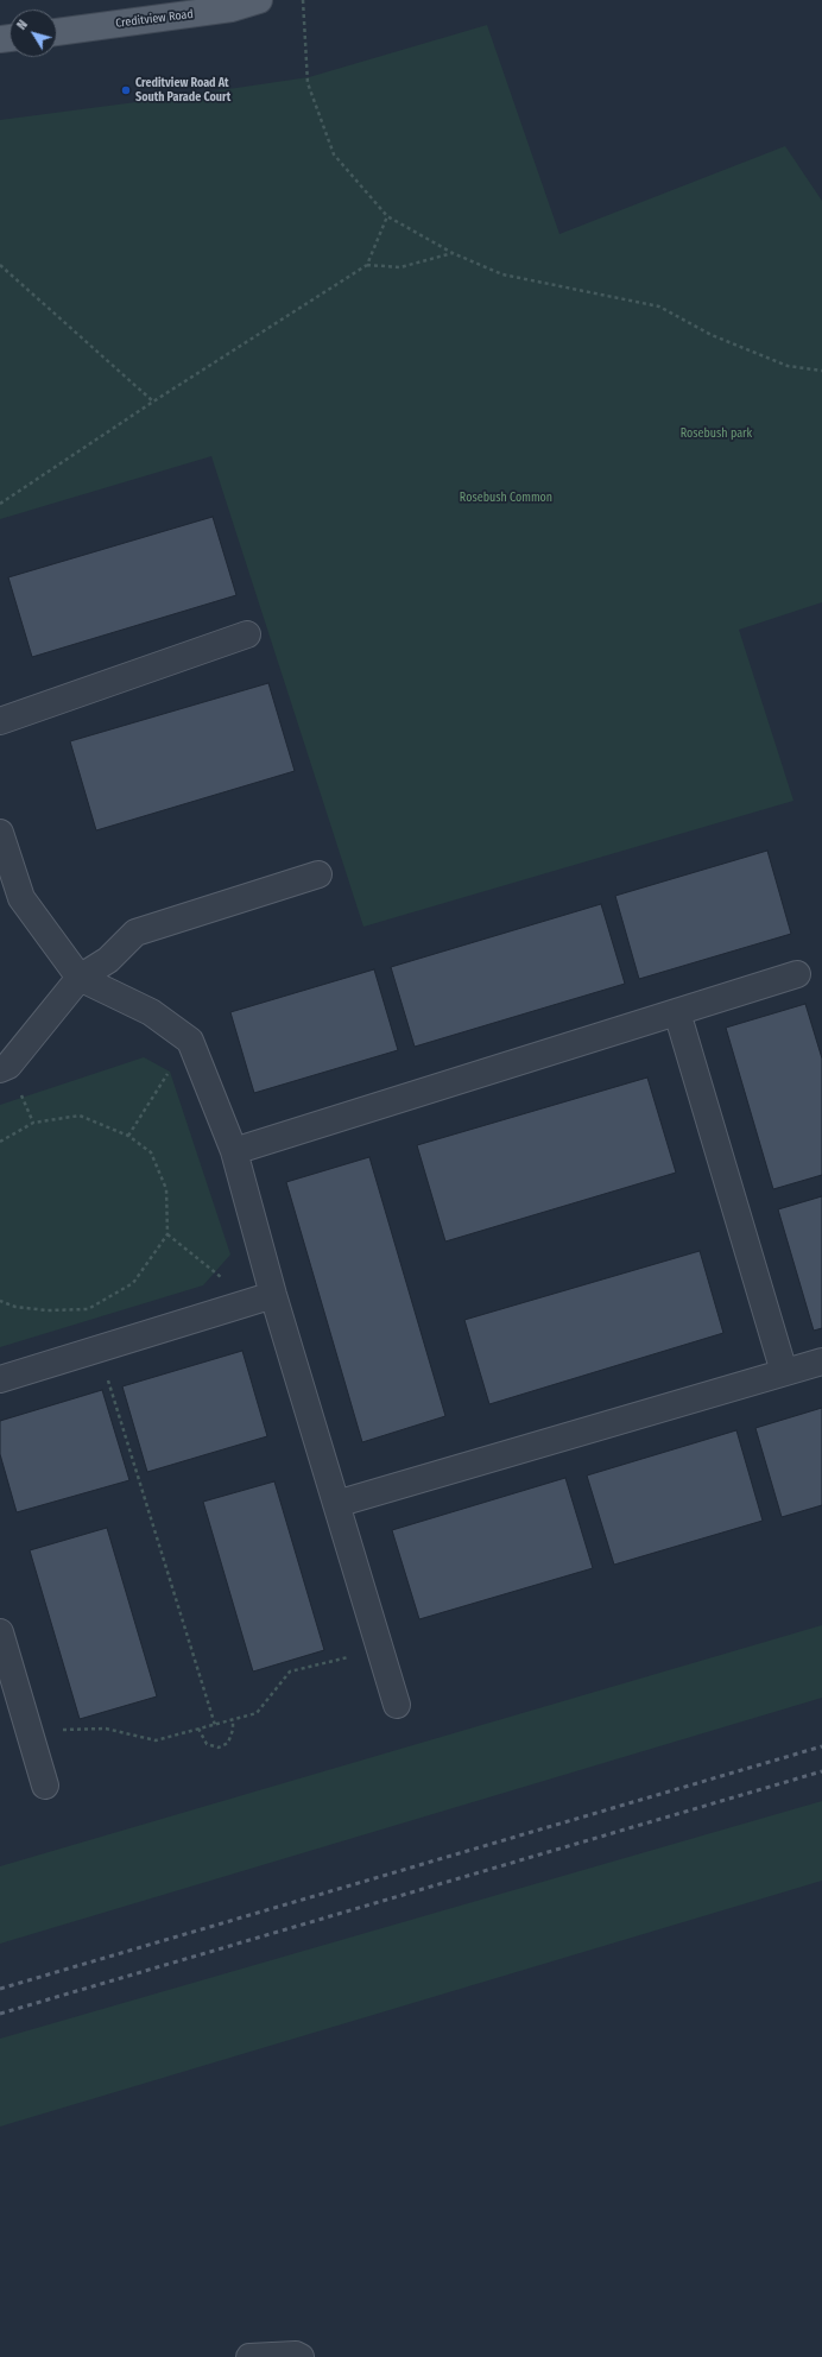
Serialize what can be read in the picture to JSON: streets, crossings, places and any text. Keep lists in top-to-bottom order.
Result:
{
  "streets": {
    "main road": ["Creditview Road"]
  },
  "parks": ["Rosebush park", "Rosebush Common"],
  "places": ["Creditview Road At South Parade Court"],
  "north": "top left"
}
